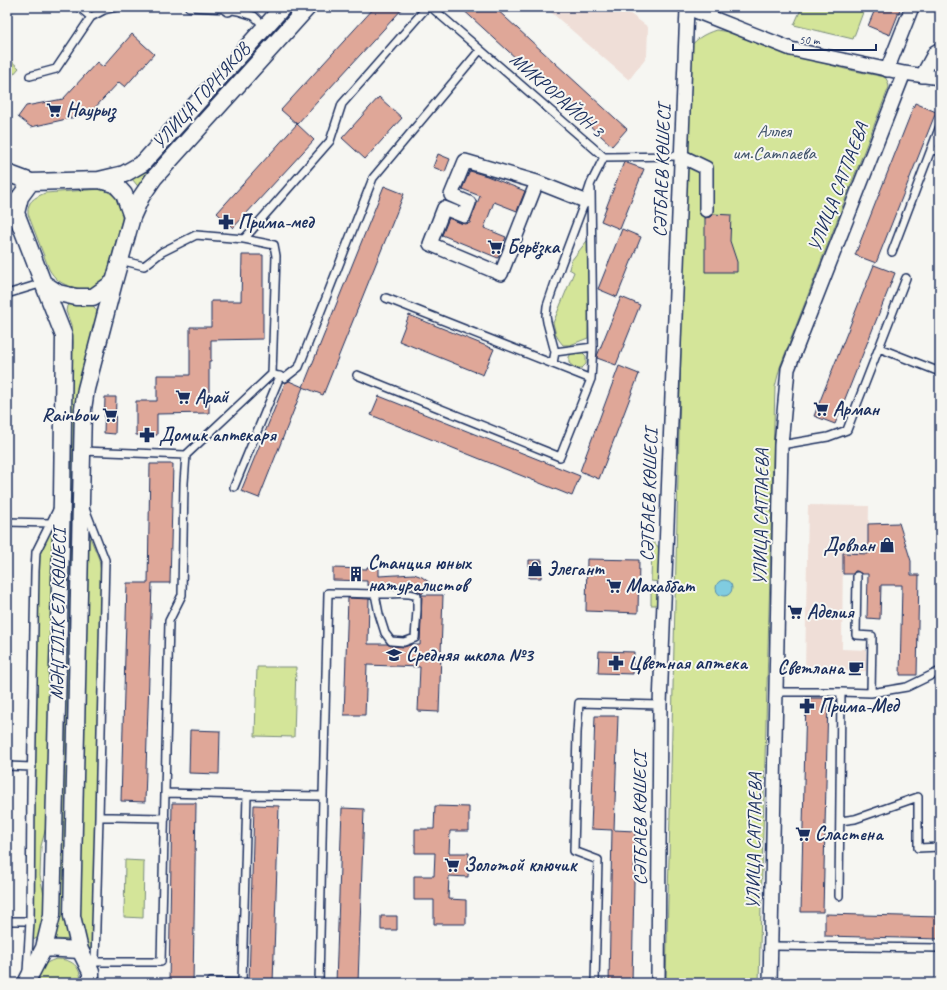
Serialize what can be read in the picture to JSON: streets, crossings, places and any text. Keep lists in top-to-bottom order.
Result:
{
  "streets": {
    "street": [
      "УЛИЦА ГОРНЯКОВ",
      "СӘТБАЕВ КӨШЕСІ",
      "УЛИЦА САТПАЕВА",
      "МӘҢГІЛІК ЕЛ КӨШЕСІ"
    ],
    "lane": ["МИКРОРАЙОН 3"]
  },
  "crossings": [
    ["МИКРОРАЙОН 3", "СӘТБАЕВ КӨШЕСІ"],
    ["УЛИЦА ГОРНЯКОВ", "МӘҢГІЛІК ЕЛ КӨШЕСІ"]
  ],
  "parks": ["Аллея им.Сатпаева"],
  "places": {
    "supermarket": [
      "Наурыз",
      "Берёзка",
      "Арай",
      "Арман",
      "Rainbow",
      "Махаббат",
      "Аделия",
      "Сластена",
      "Золотой ключик"
    ],
    "pharmacy": [
      "Прима-мед",
      "Домик аптекаря",
      "Цветная аптека",
      "Прима-Мед"
    ],
    "shop": ["Довлан", "Элегант"],
    "building": ["Станция юных натуралистов"],
    "school or university": ["Средняя школа №3"],
    "cafe": ["Светлана"]
  },
  "scale_bar": "50 m"
}
